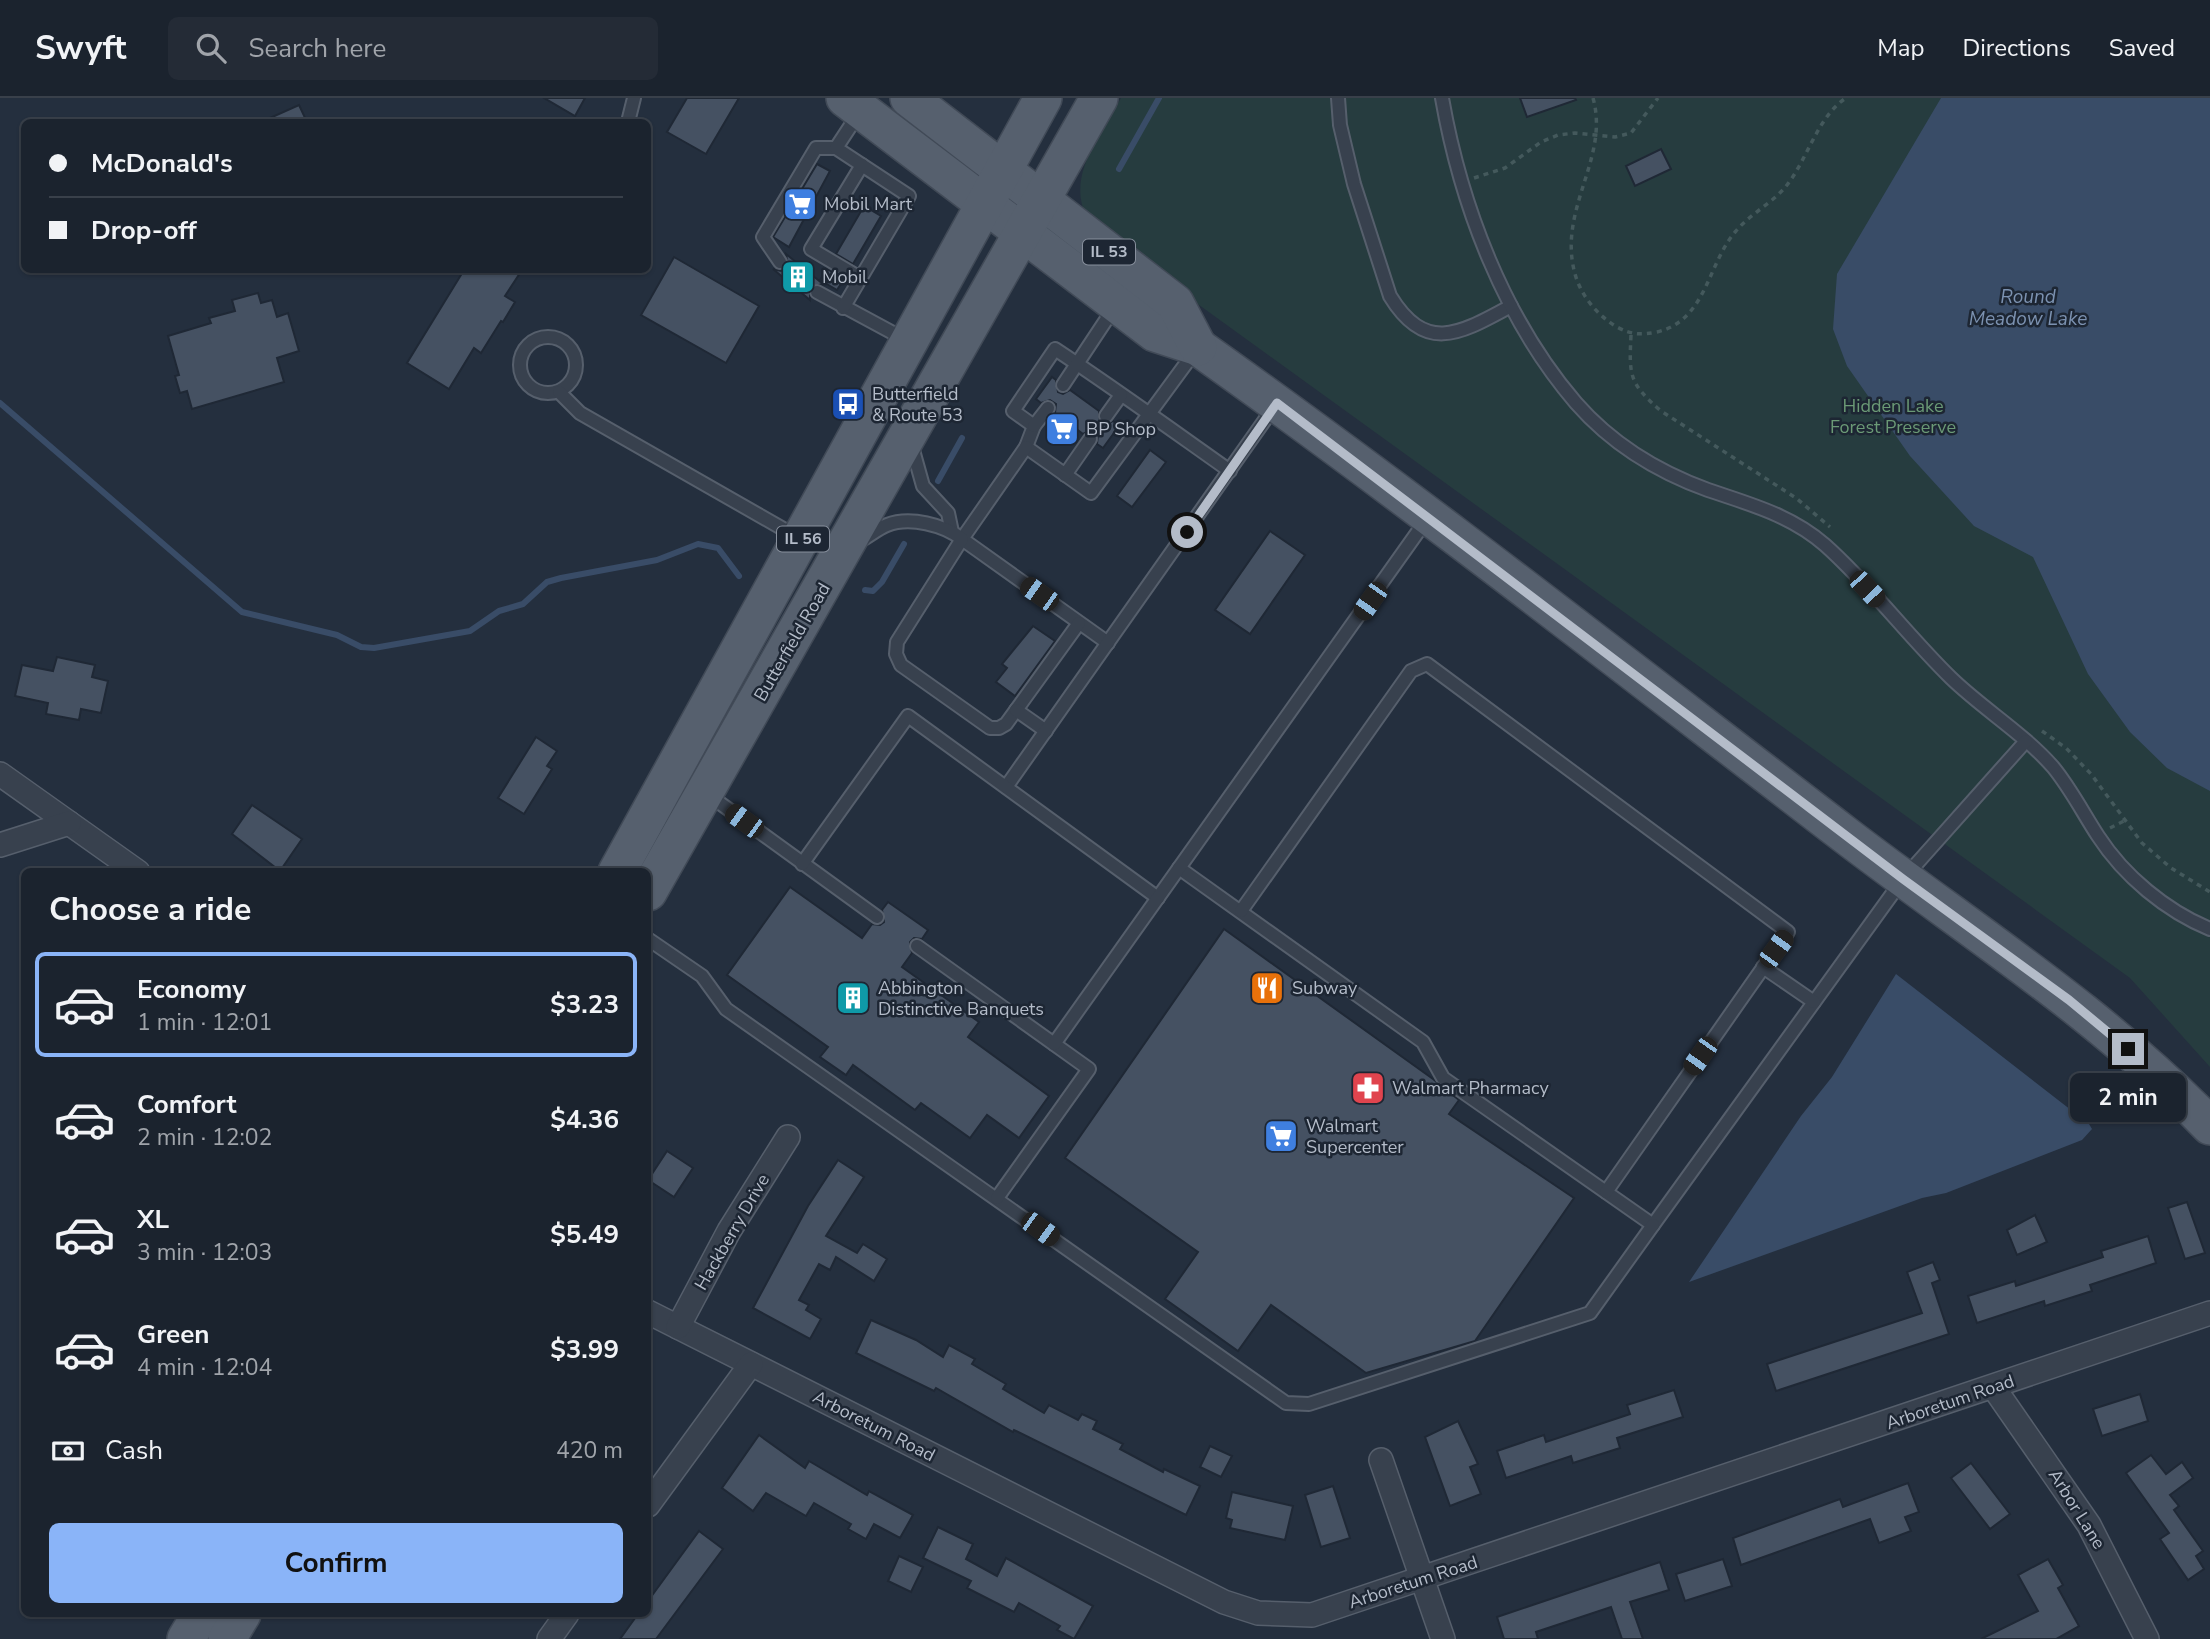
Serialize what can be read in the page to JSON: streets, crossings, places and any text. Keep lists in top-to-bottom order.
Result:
{
  "streets": {
    "main road": ["IL 53", "IL 56", "Butterfield Road"],
    "street": ["Hackberry Drive", "Arboretum Road", "Arbor Lane"]
  },
  "crossings": [
    ["IL 53", "IL 56"],
    ["IL 53", "Butterfield Road"],
    ["Hackberry Drive", "Arboretum Road"],
    ["Arboretum Road", "Arbor Lane"]
  ],
  "water": ["Round Meadow Lake"],
  "parks": ["Hidden Lake Forest Preserve"],
  "places": {
    "supermarket": ["Mobil Mart", "BP Shop", "Walmart Supercenter"],
    "building": ["Mobil", "Abbington Distinctive Banquets"],
    "bus stop": ["Butterfield & Route 53"],
    "restaurant": ["Subway"],
    "pharmacy": ["Walmart Pharmacy"]
  },
  "page": {
    "header": "Swyft",
    "search": "Search here",
    "nav": ["Map", "Directions", "Saved"],
    "banner": ["McDonald's", "Drop-off"],
    "heading": "Choose a ride",
    "list": [
      {
        "name": "Economy",
        "note": "1 min · 12:01",
        "value": "$3.23"
      },
      {
        "name": "Comfort",
        "note": "2 min · 12:02",
        "value": "$4.36"
      },
      {
        "name": "XL",
        "note": "3 min · 12:03",
        "value": "$5.49"
      },
      {
        "name": "Green",
        "note": "4 min · 12:04",
        "value": "$3.99"
      }
    ],
    "bubble": "2 min",
    "pay": ["Cash", "420 m"],
    "buttons": "Confirm"
  }
}
